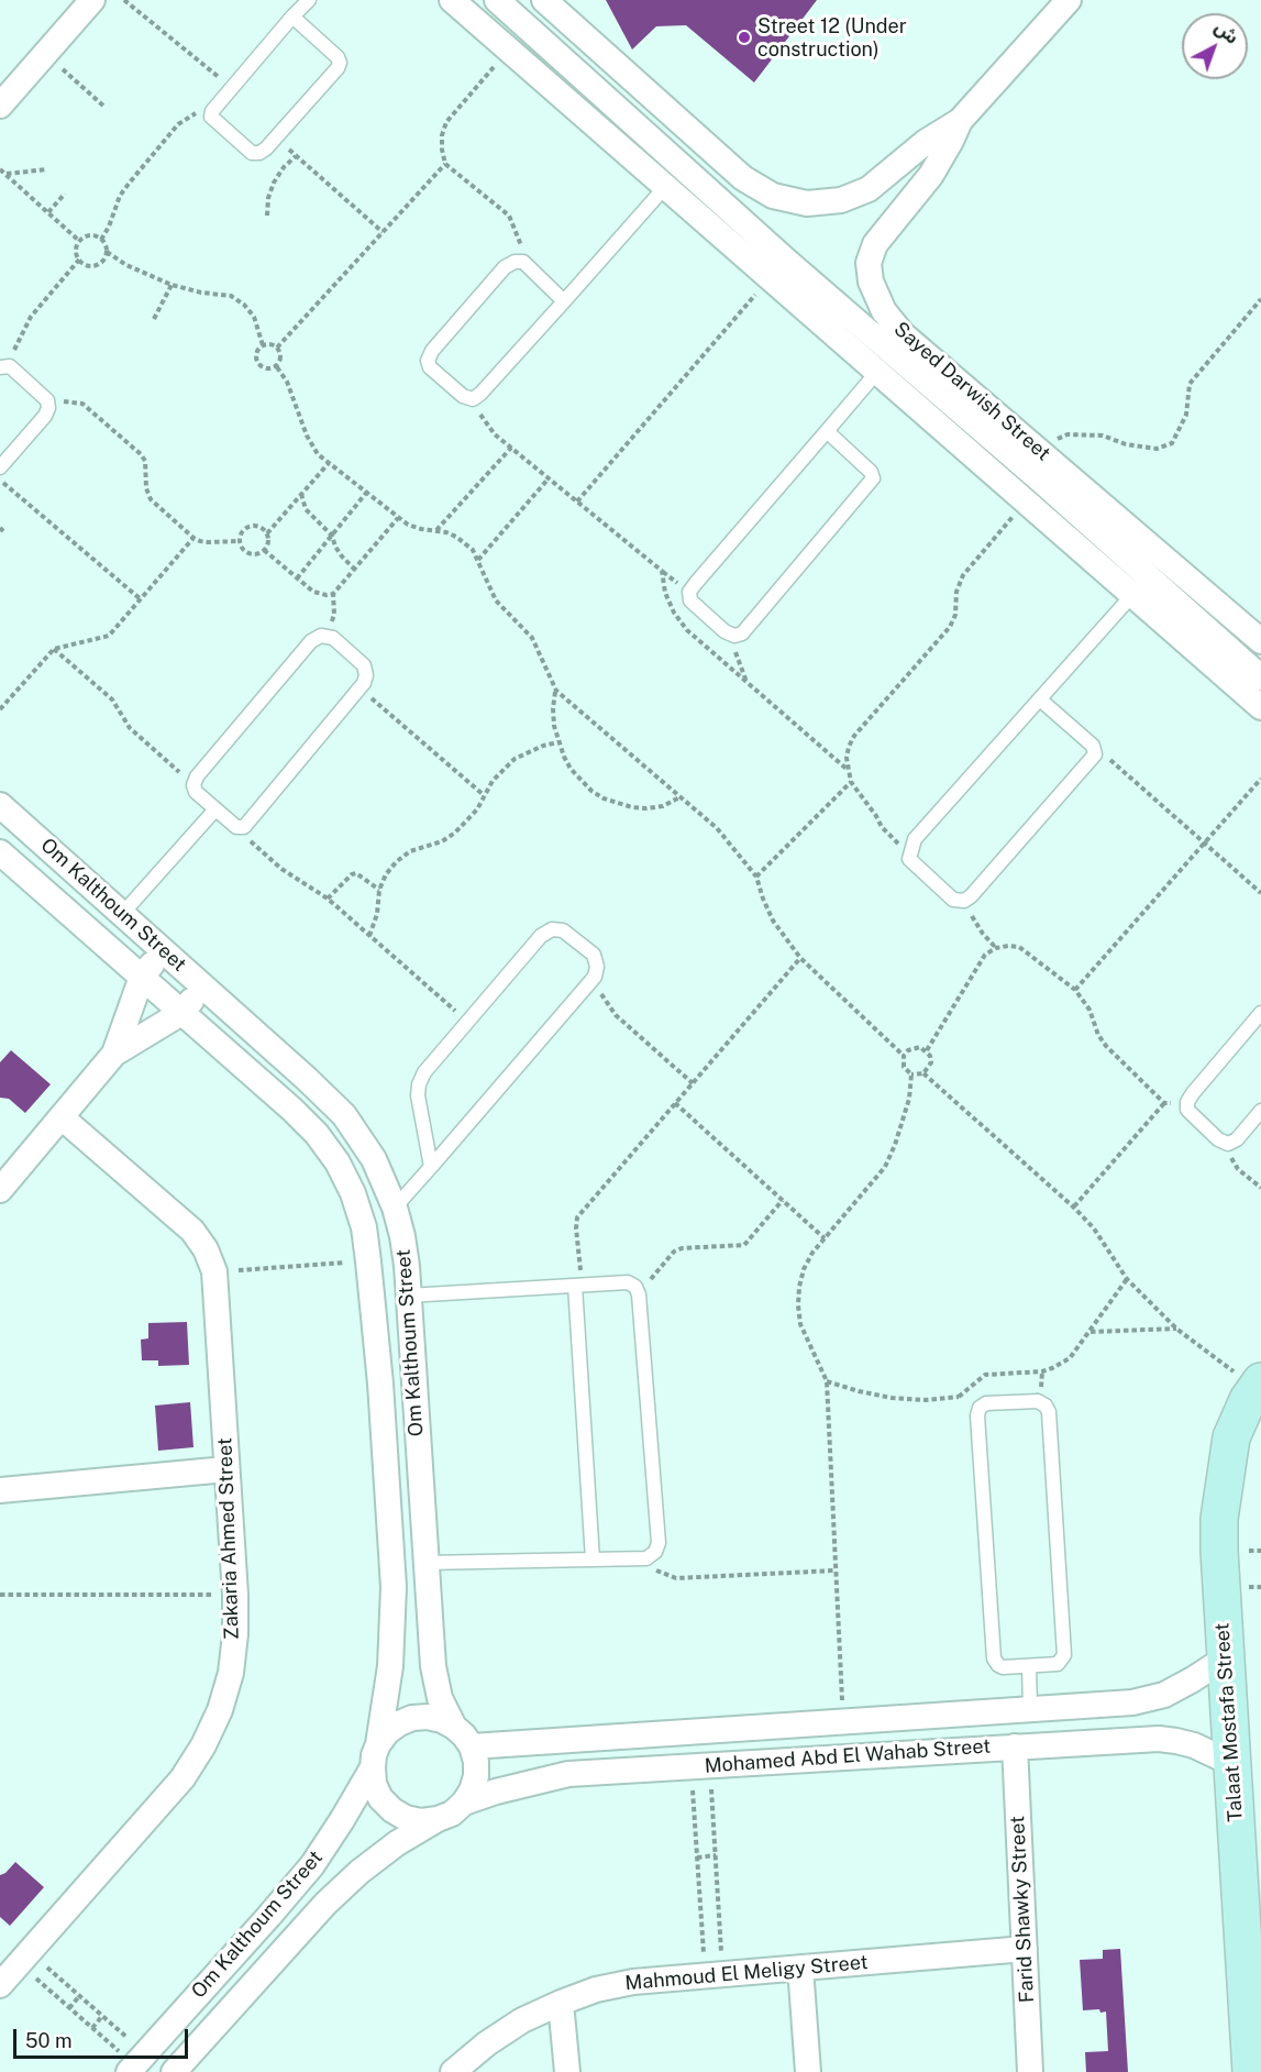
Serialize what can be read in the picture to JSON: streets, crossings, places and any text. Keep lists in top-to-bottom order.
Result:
{
  "streets": {
    "street": [
      "Sayed Darwish Street",
      "Om Kalthoum Street",
      "Zakaria Ahmed Street",
      "Talaat Mostafa Street",
      "Mohamed Abd El Wahab Street",
      "Farid Shawky Street",
      "Mahmoud El Meligy Street"
    ]
  },
  "crossings": [
    ["Om Kalthoum Street", "Mohamed Abd El Wahab Street"],
    ["Talaat Mostafa Street", "Mohamed Abd El Wahab Street"],
    ["Mohamed Abd El Wahab Street", "Farid Shawky Street"],
    ["Farid Shawky Street", "Mahmoud El Meligy Street"]
  ],
  "places": ["Street 12 (Under construction)"],
  "scale_bar": "50 m",
  "north": "top right"
}
